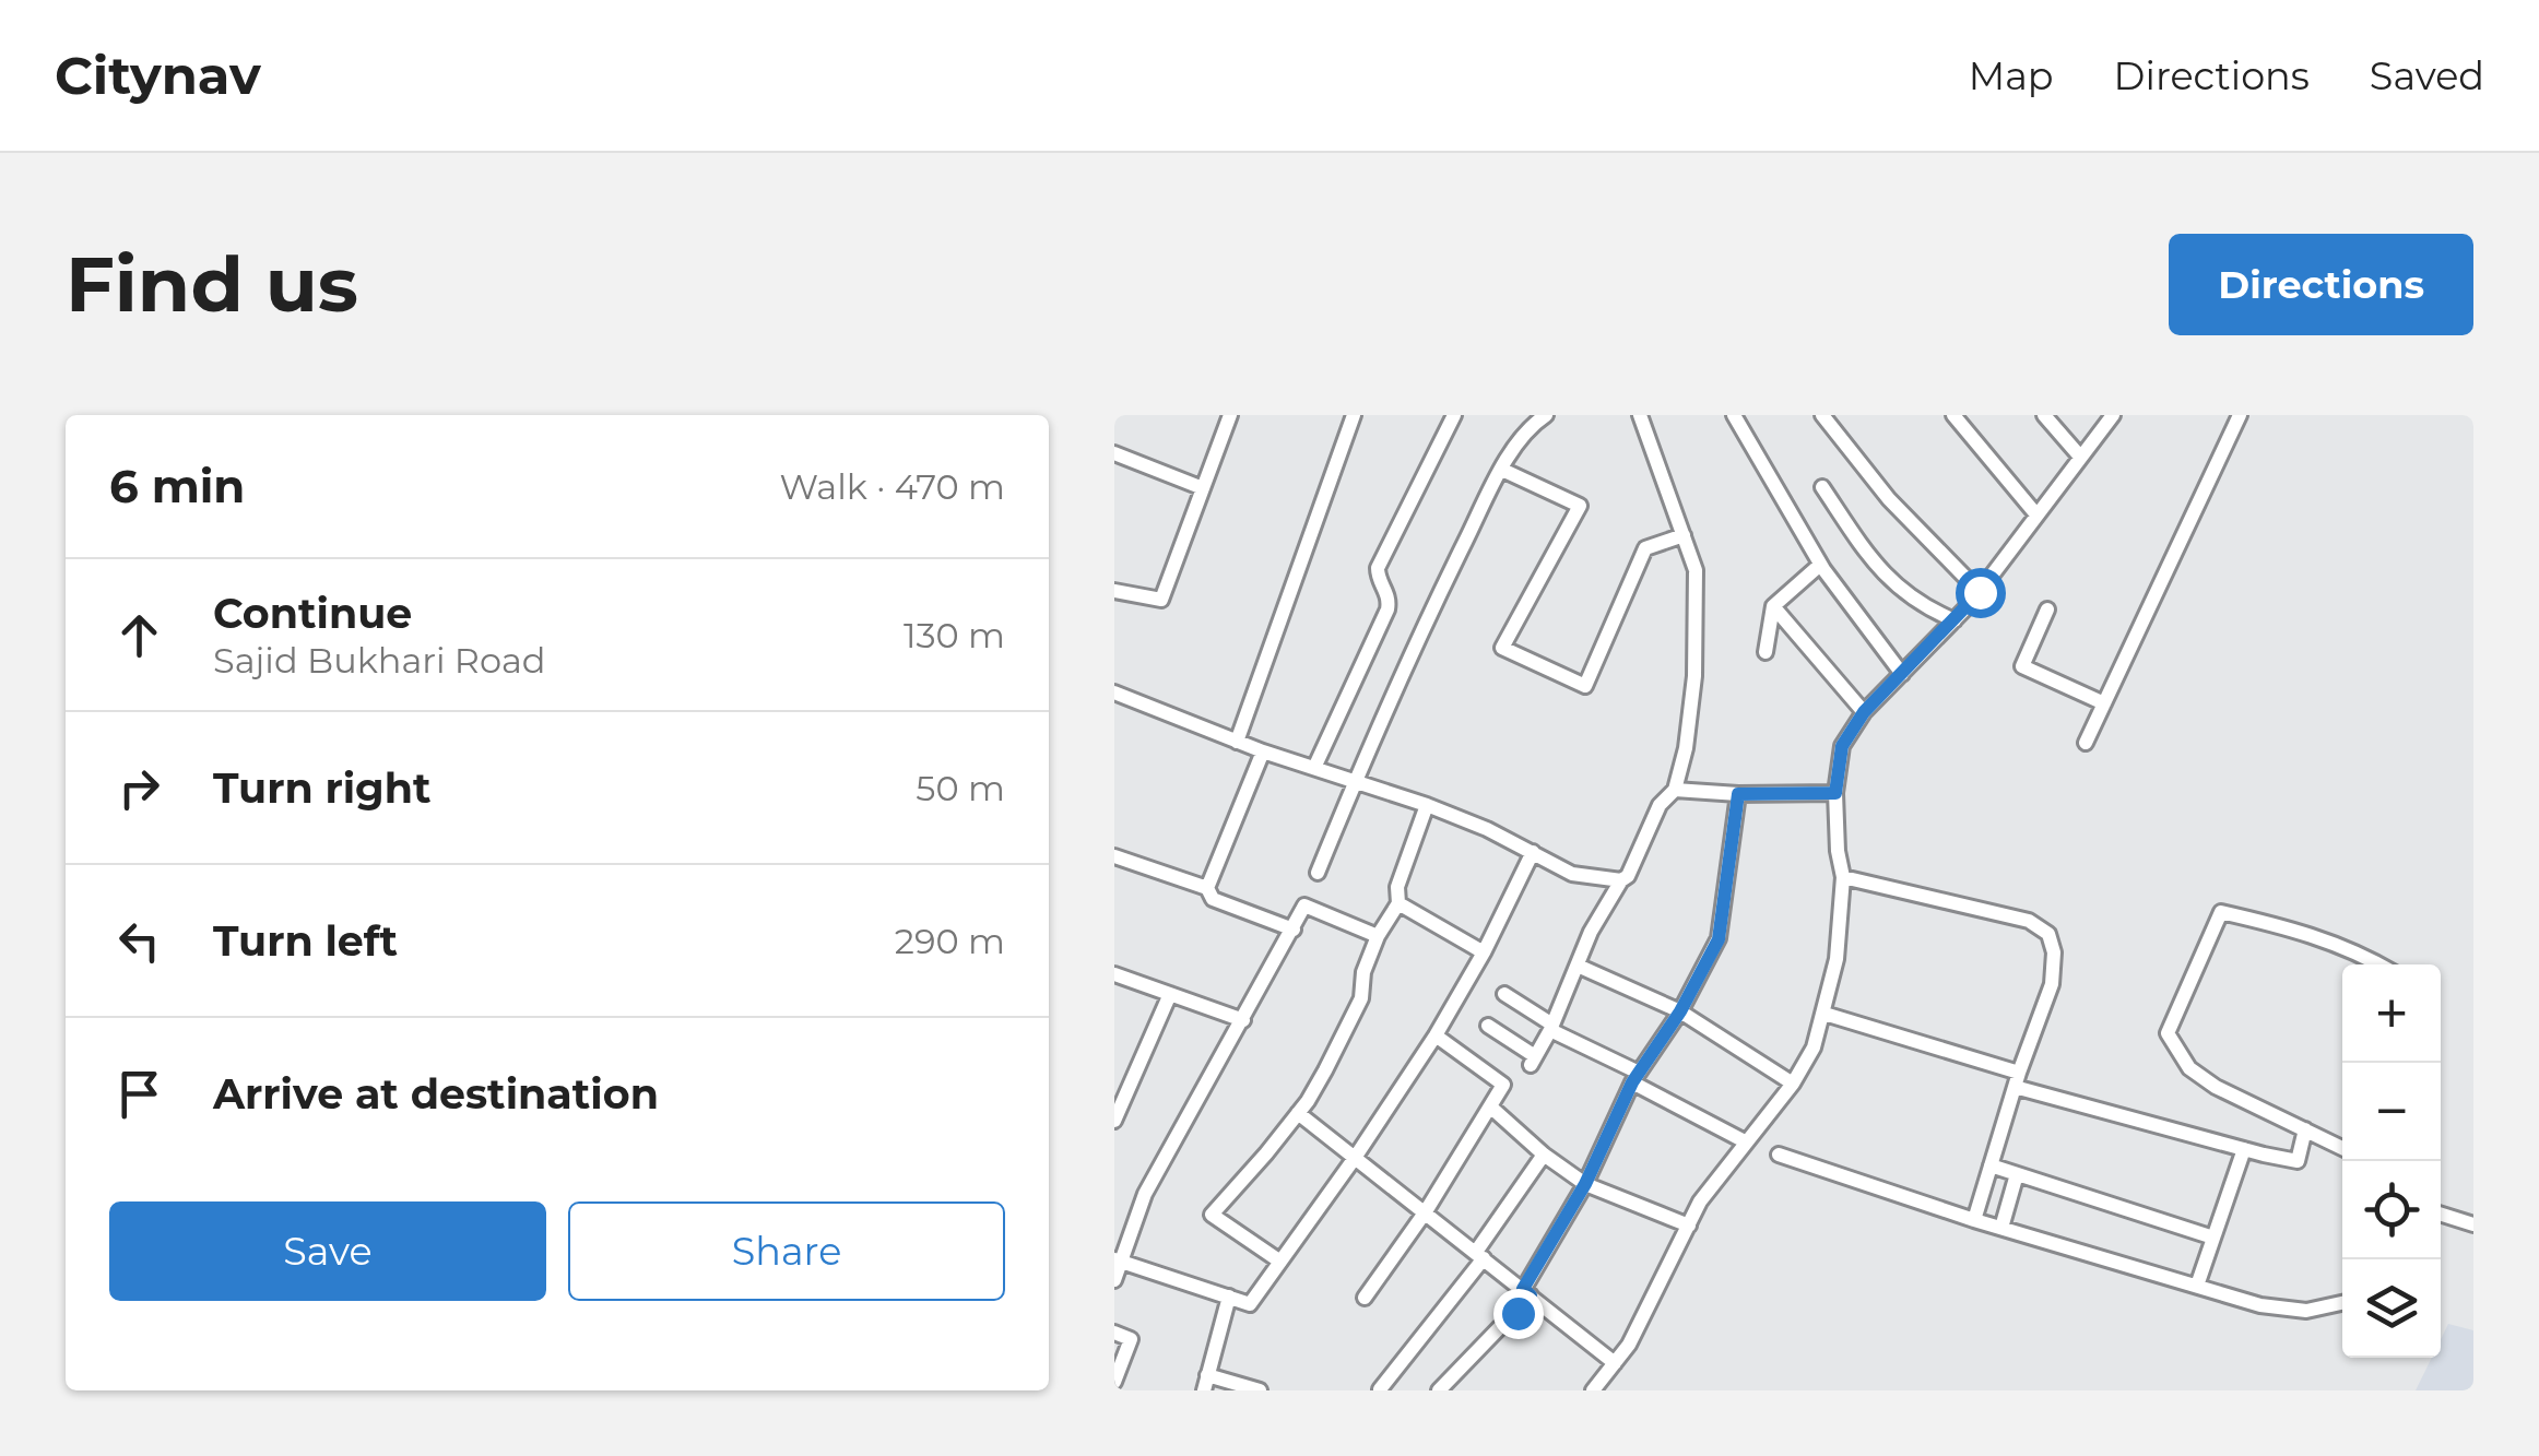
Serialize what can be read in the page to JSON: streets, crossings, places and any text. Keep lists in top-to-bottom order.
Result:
{
  "page": {
    "header": "Citynav",
    "nav": ["Map", "Directions", "Saved"],
    "buttons": [
      "Directions",
      ["Save", "Share"]
    ],
    "title": "Find us",
    "heading": ["6 min", "Walk · 470 m"],
    "list": [
      ["Continue", "Sajid Bukhari Road", "130 m"],
      ["Turn right", "50 m"],
      ["Turn left", "290 m"],
      "Arrive at destination"
    ],
    "map_buttons": ["+", "−"]
  }
}
